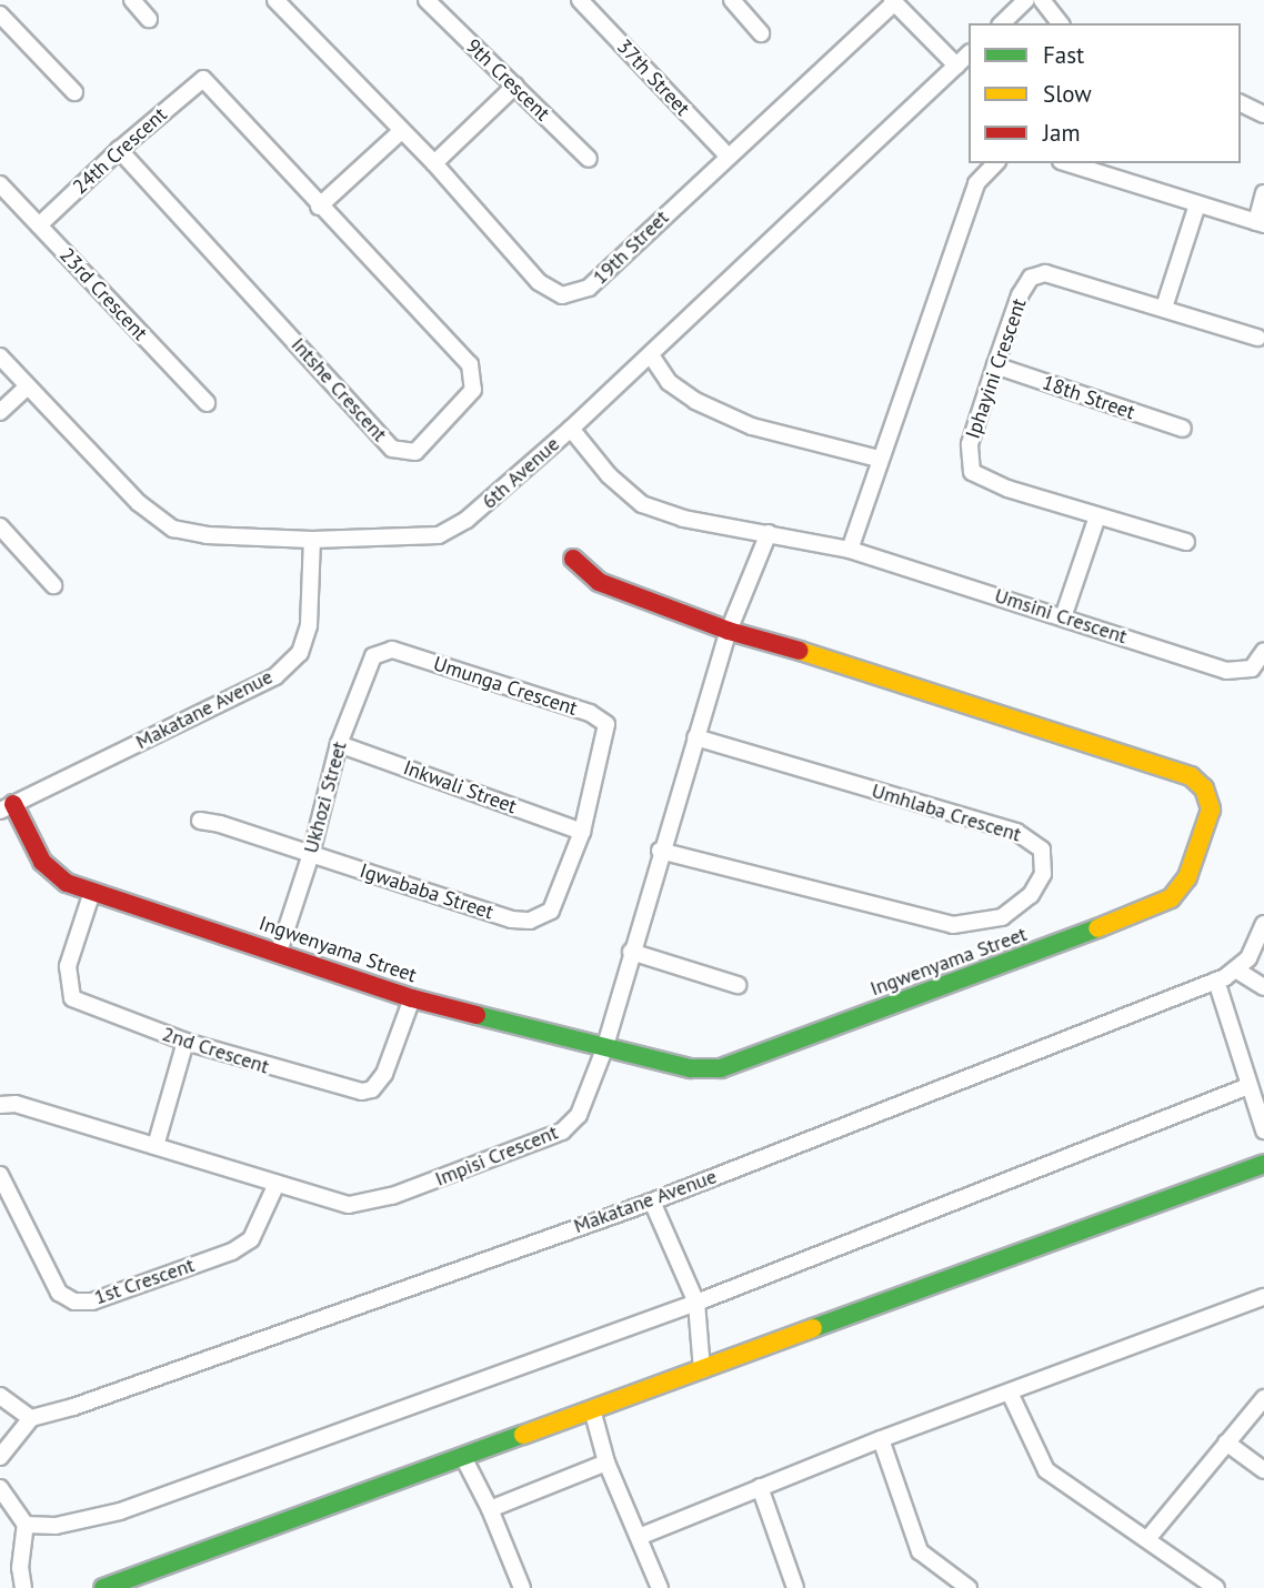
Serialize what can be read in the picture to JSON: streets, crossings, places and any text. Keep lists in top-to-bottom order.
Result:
{
  "streets": {
    "street": [
      "37th Street",
      "9th Crescent",
      "24th Crescent",
      "19th Street",
      "23rd Crescent",
      "Iphayini Crescent",
      "Intshe Crescent",
      "18th Street",
      "6th Avenue",
      "Umsini Crescent",
      "Umunga Crescent",
      "Makatane Avenue",
      "Inkwali Street",
      "Ukhozi Street",
      "Umhlaba Crescent",
      "Igwababa Street",
      "Ingwenyama Street",
      "2nd Crescent",
      "Impisi Crescent",
      "1st Crescent"
    ]
  },
  "crossings": [
    ["37th Street", "19th Street"],
    ["24th Crescent", "23rd Crescent"],
    ["24th Crescent", "Intshe Crescent"],
    ["Iphayini Crescent", "18th Street"],
    ["6th Avenue", "Umsini Crescent"],
    ["6th Avenue", "Makatane Avenue"],
    ["Umsini Crescent", "Impisi Crescent"],
    ["Umunga Crescent", "Inkwali Street"],
    ["Umunga Crescent", "Ukhozi Street"],
    ["Umunga Crescent", "Igwababa Street"],
    ["Makatane Avenue", "Ingwenyama Street"],
    ["Inkwali Street", "Ukhozi Street"],
    ["Ukhozi Street", "Igwababa Street"],
    ["Ukhozi Street", "Ingwenyama Street"],
    ["Umhlaba Crescent", "Impisi Crescent"],
    ["Ingwenyama Street", "2nd Crescent"],
    ["Ingwenyama Street", "Impisi Crescent"],
    ["Impisi Crescent", "1st Crescent"]
  ],
  "legend": ["Fast", "Slow", "Jam"]
}
